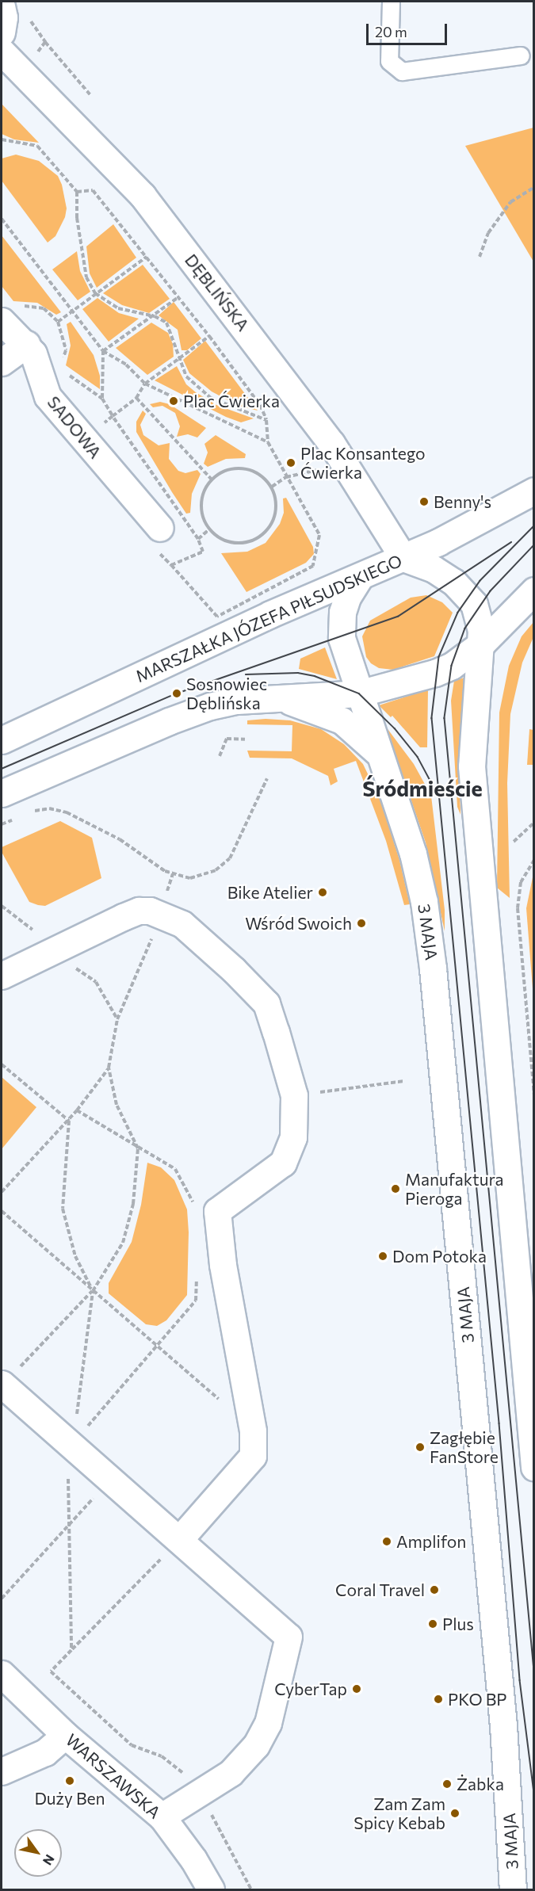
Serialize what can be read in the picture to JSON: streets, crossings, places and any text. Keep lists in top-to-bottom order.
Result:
{
  "streets": {
    "main road": [
      "DĘBLIŃSKA",
      "SADOWA",
      "MARSZAŁKA JÓZEFA PIŁSUDSKIEGO",
      "3 MAJA",
      "WARSZAWSKA"
    ]
  },
  "crossings": [
    ["DĘBLIŃSKA", "MARSZAŁKA JÓZEFA PIŁSUDSKIEGO"],
    ["DĘBLIŃSKA", "3 MAJA"],
    ["MARSZAŁKA JÓZEFA PIŁSUDSKIEGO", "3 MAJA"]
  ],
  "districts": ["Śródmieście"],
  "places": [
    "Plac Ćwierka",
    "Plac Konsantego Ćwierka",
    "Benny's",
    "Sosnowiec Dęblińska",
    "Bike Atelier",
    "Wśród Swoich",
    "Manufaktura Pieroga",
    "Dom Potoka",
    "Zagłębie FanStore",
    "Amplifon",
    "Coral Travel",
    "Plus",
    "CyberTap",
    "PKO BP",
    "Duży Ben",
    "Żabka",
    "Zam Zam Spicy Kebab"
  ],
  "scale_bar": "20 m",
  "north": "bottom right"
}
